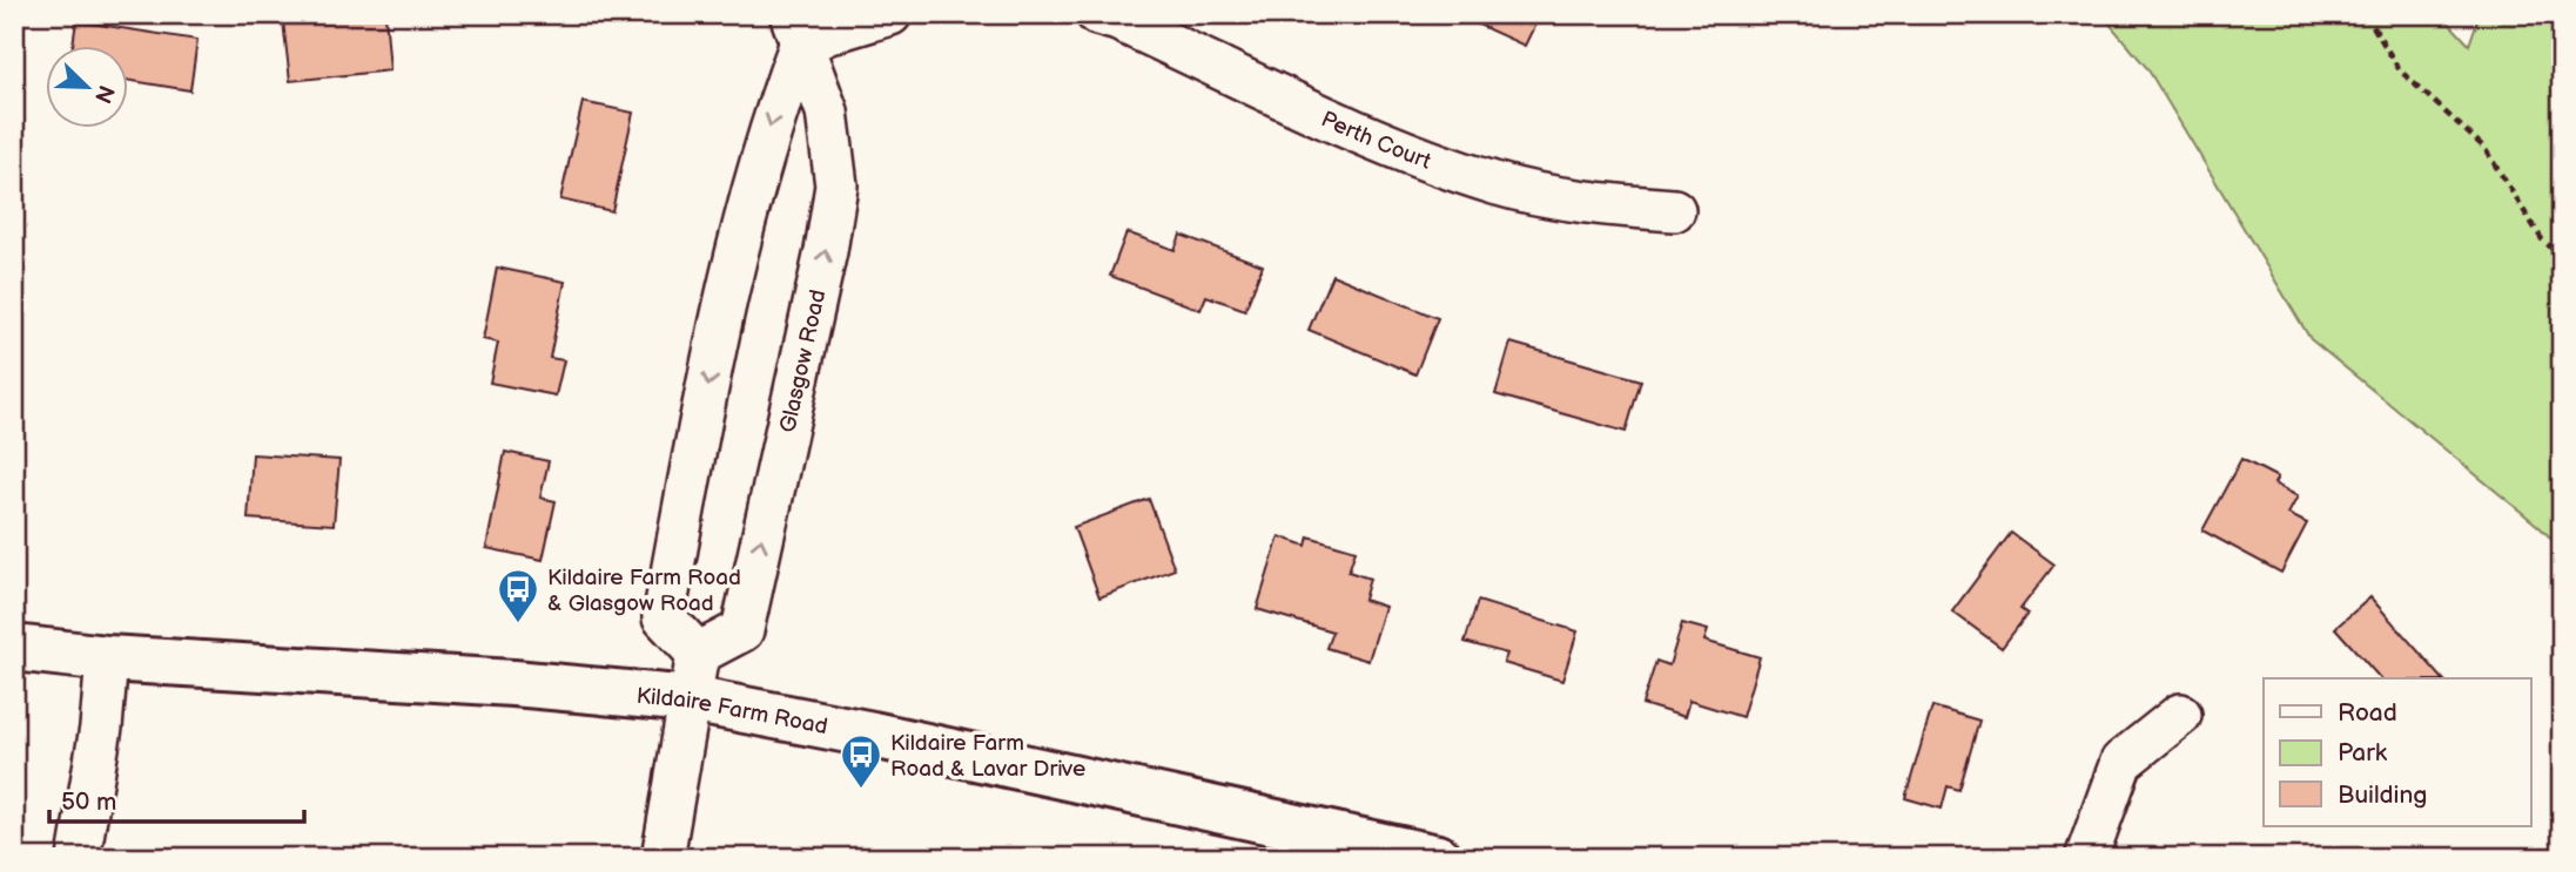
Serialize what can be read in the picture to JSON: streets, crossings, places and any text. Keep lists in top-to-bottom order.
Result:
{
  "streets": {
    "main road": ["Kildaire Farm Road"],
    "street": ["Perth Court", "Glasgow Road"]
  },
  "places": {
    "bus stop": ["Kildaire Farm Road & Glasgow Road", "Kildaire Farm Road & Lavar Drive"]
  },
  "legend": ["Road", "Park", "Building"],
  "scale_bar": "50 m",
  "north": "bottom right"
}
